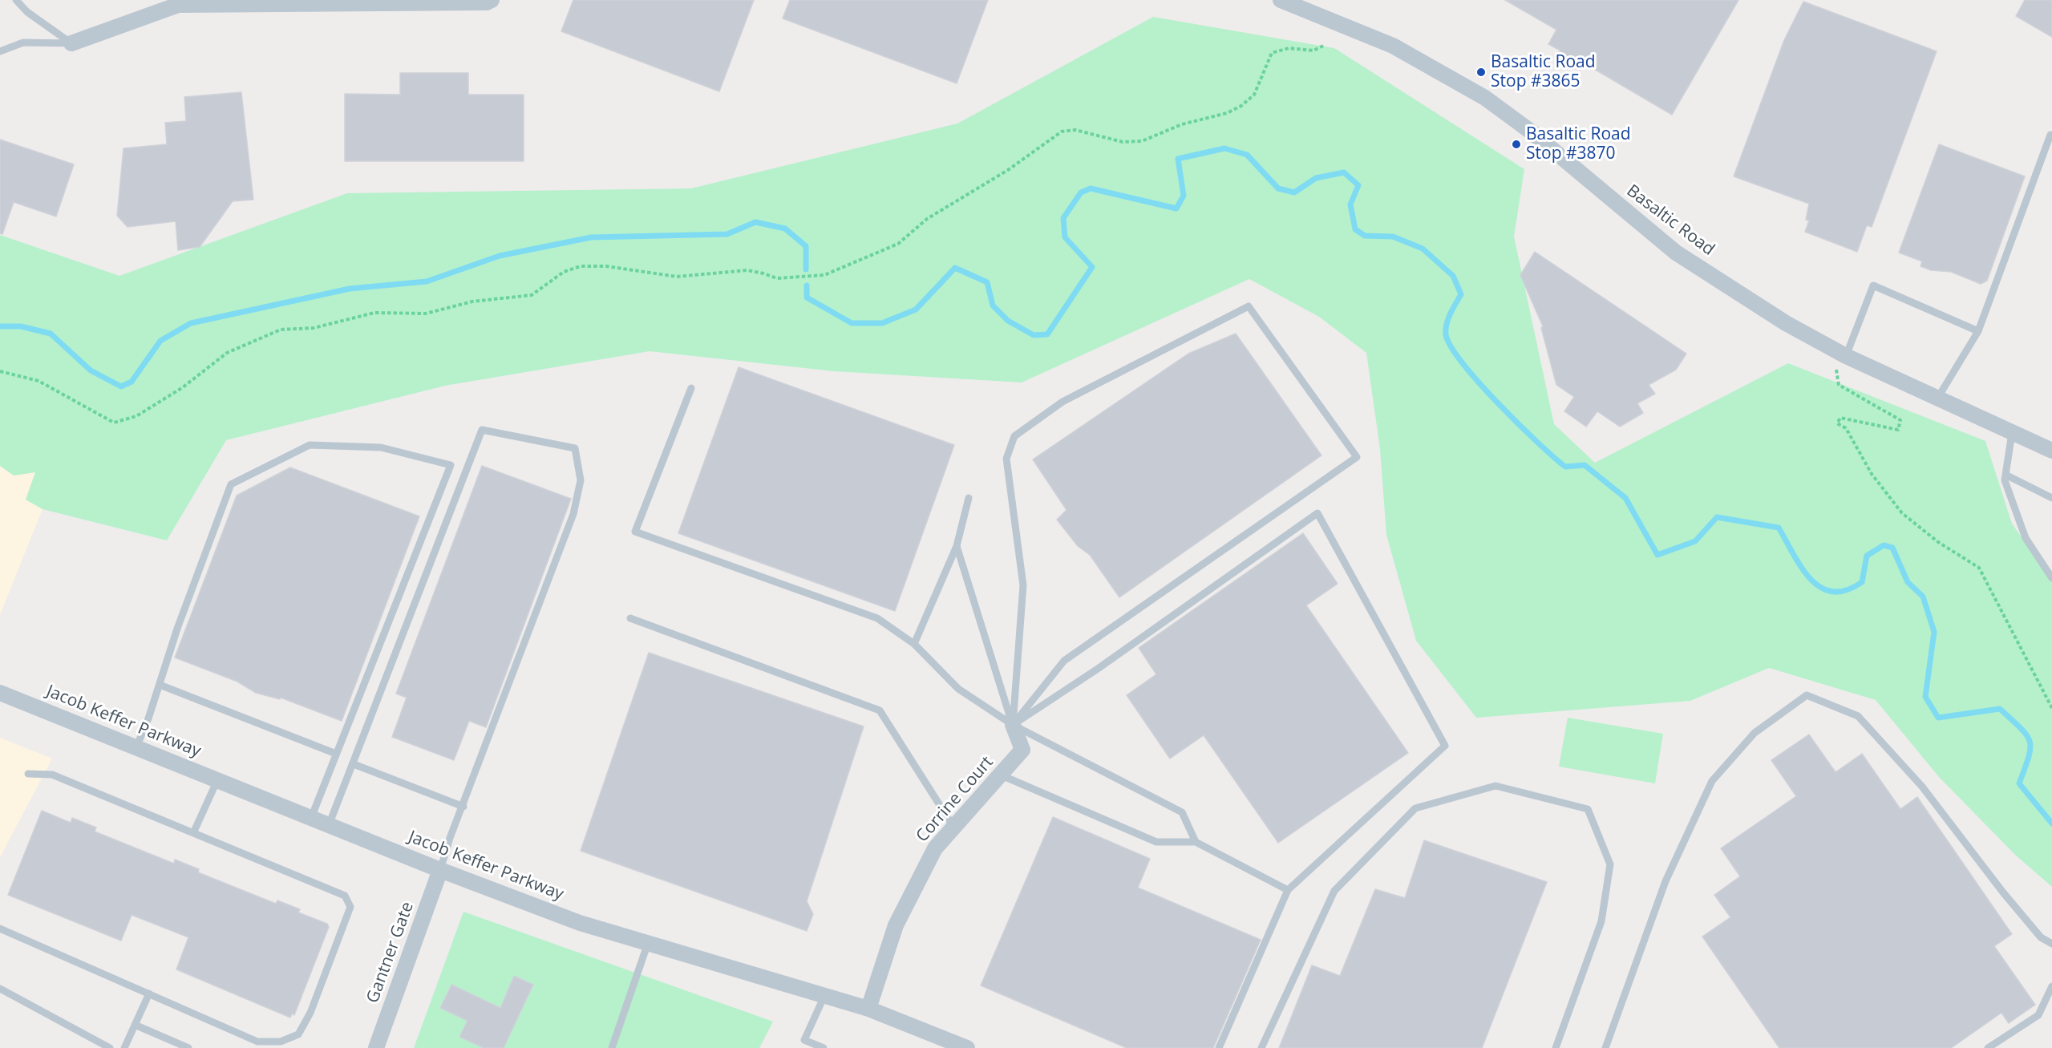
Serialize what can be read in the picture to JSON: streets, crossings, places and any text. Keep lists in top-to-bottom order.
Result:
{
  "streets": {
    "street": [
      "Basaltic Road",
      "Jacob Keffer Parkway",
      "Corrine Court",
      "Gantner Gate"
    ]
  },
  "crossings": [
    ["Jacob Keffer Parkway", "Corrine Court"],
    ["Jacob Keffer Parkway", "Gantner Gate"]
  ],
  "places": ["Basaltic Road Stop #3865", "Basaltic Road Stop #3870"]
}
